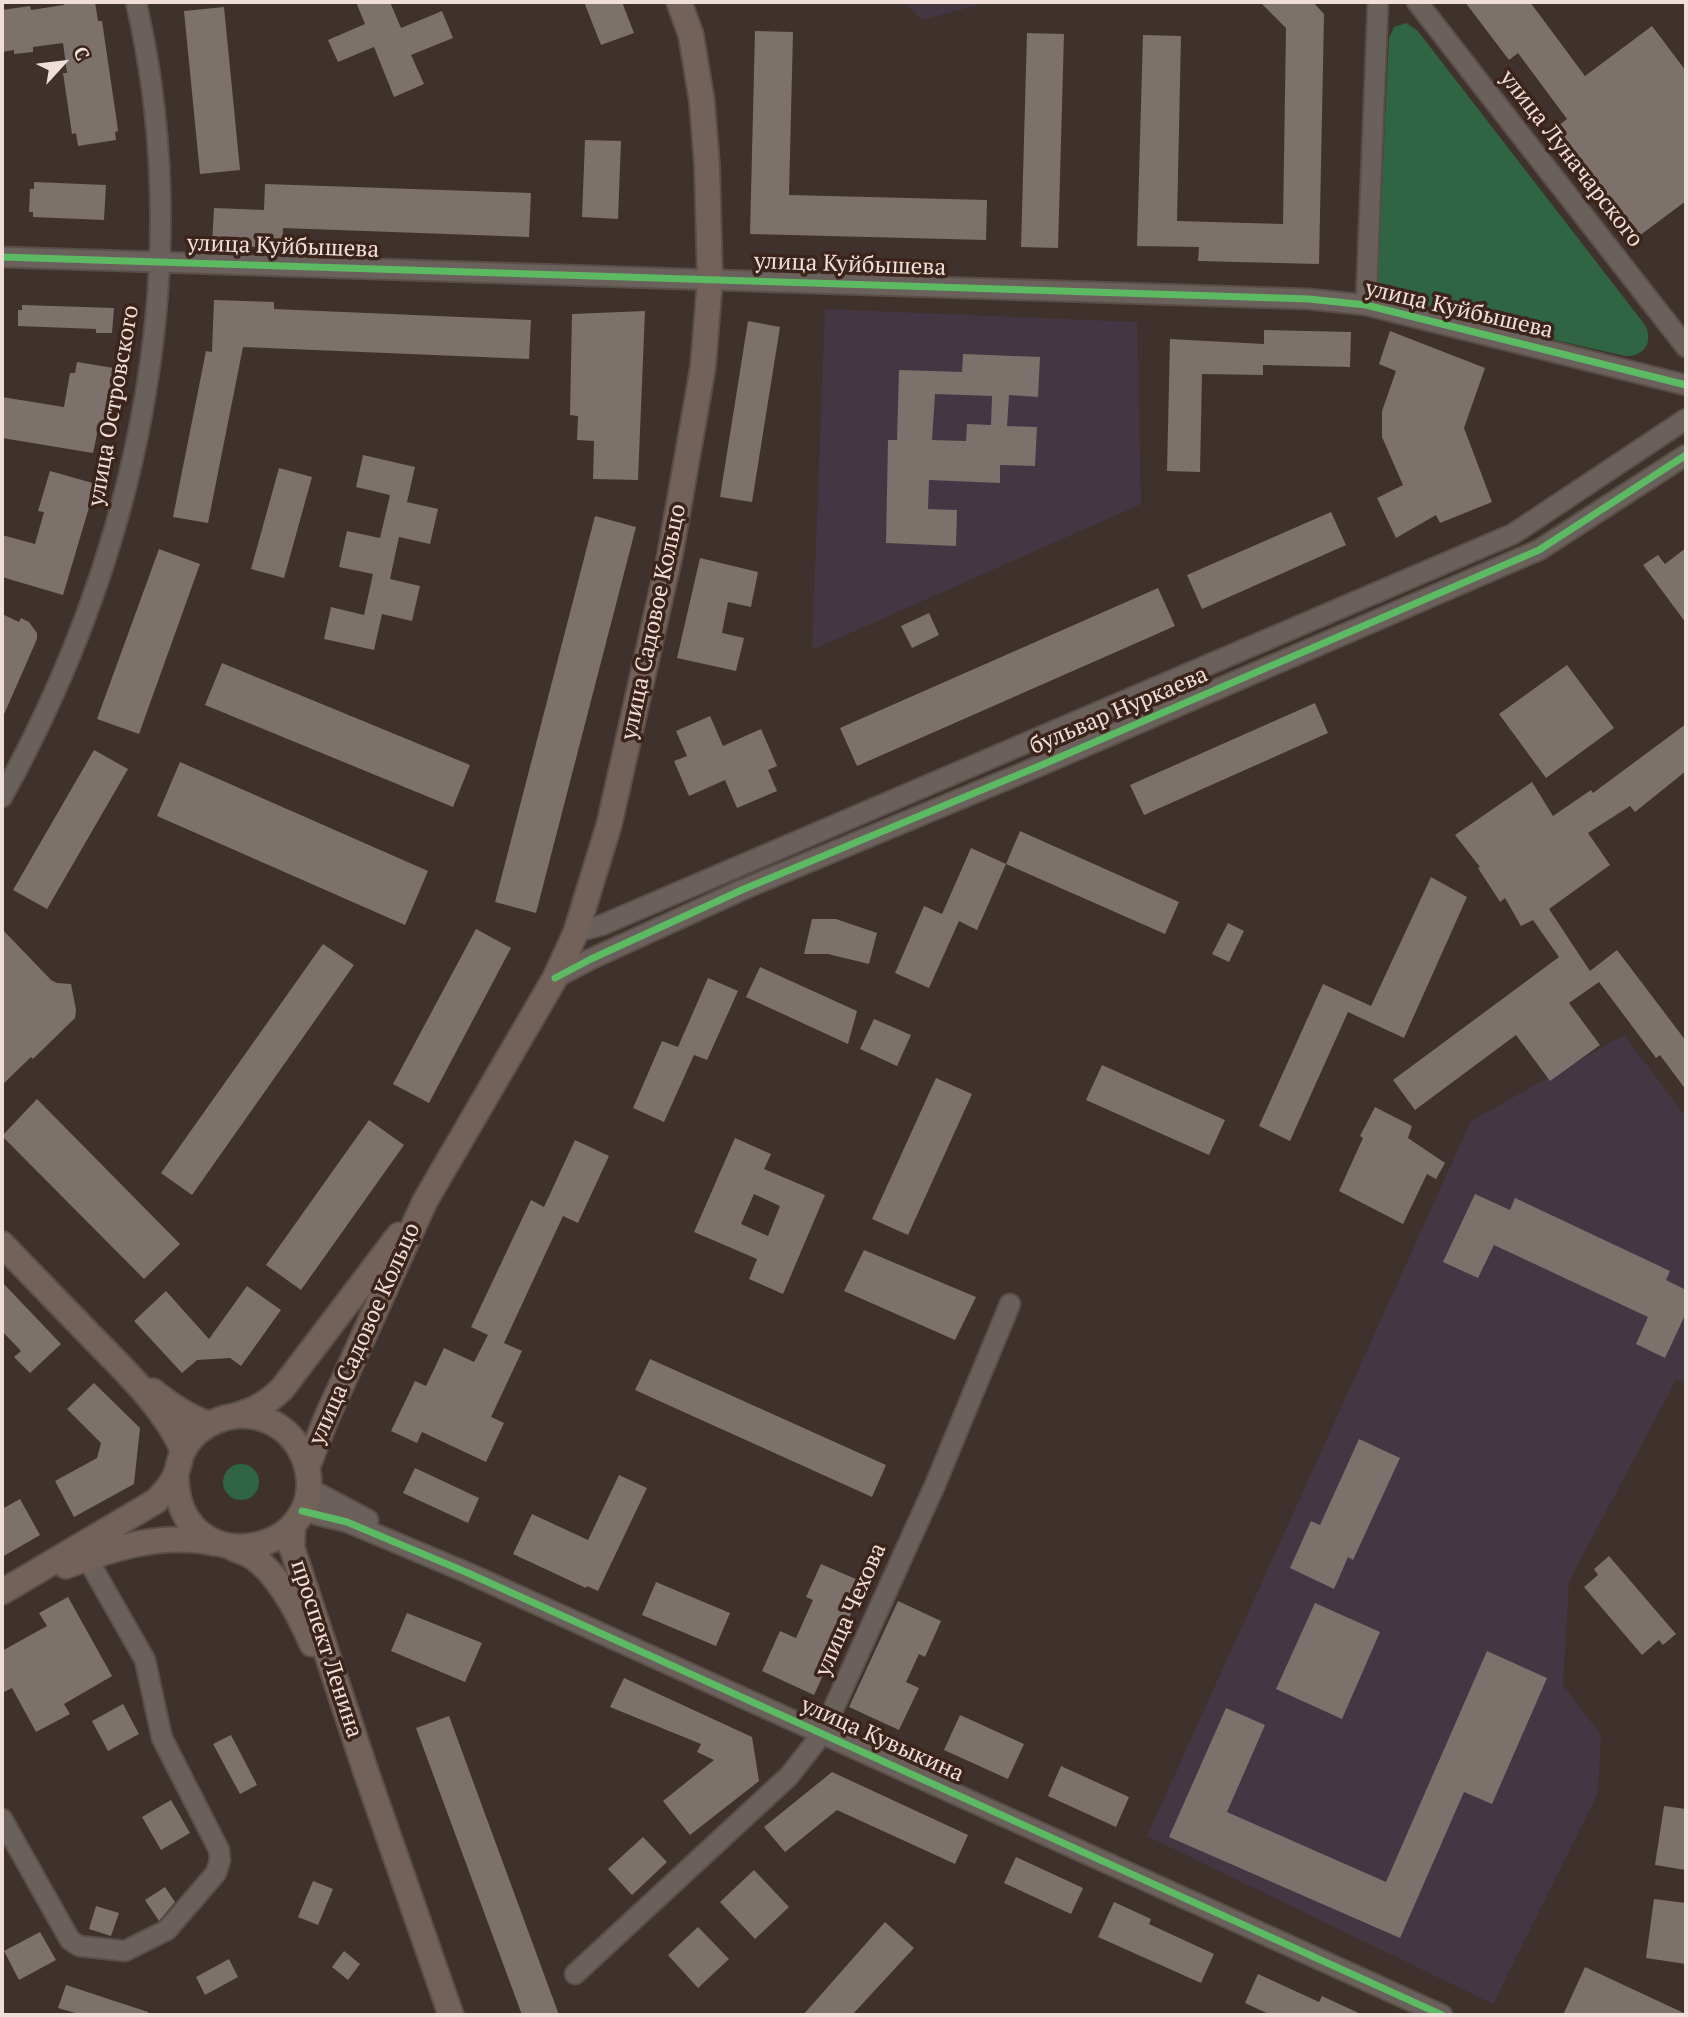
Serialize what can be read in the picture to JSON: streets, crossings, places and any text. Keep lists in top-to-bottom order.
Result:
{
  "streets": {
    "main road": ["улица Садовое Кольцо", "проспект Ленина"],
    "street": [
      "улица Луначарского",
      "улица Куйбышева",
      "улица Островского",
      "бульвар Нуркаева",
      "улица Чехова",
      "улица Кувыкина"
    ]
  },
  "crossings": [
    ["улица Куйбышева", "улица Островского"],
    ["улица Куйбышева", "улица Садовое Кольцо"],
    ["улица Садовое Кольцо", "бульвар Нуркаева"],
    ["улица Садовое Кольцо", "проспект Ленина"],
    ["улица Садовое Кольцо", "улица Кувыкина"],
    ["улица Чехова", "улица Кувыкина"],
    ["проспект Ленина", "улица Кувыкина"]
  ],
  "north": "top right"
}
